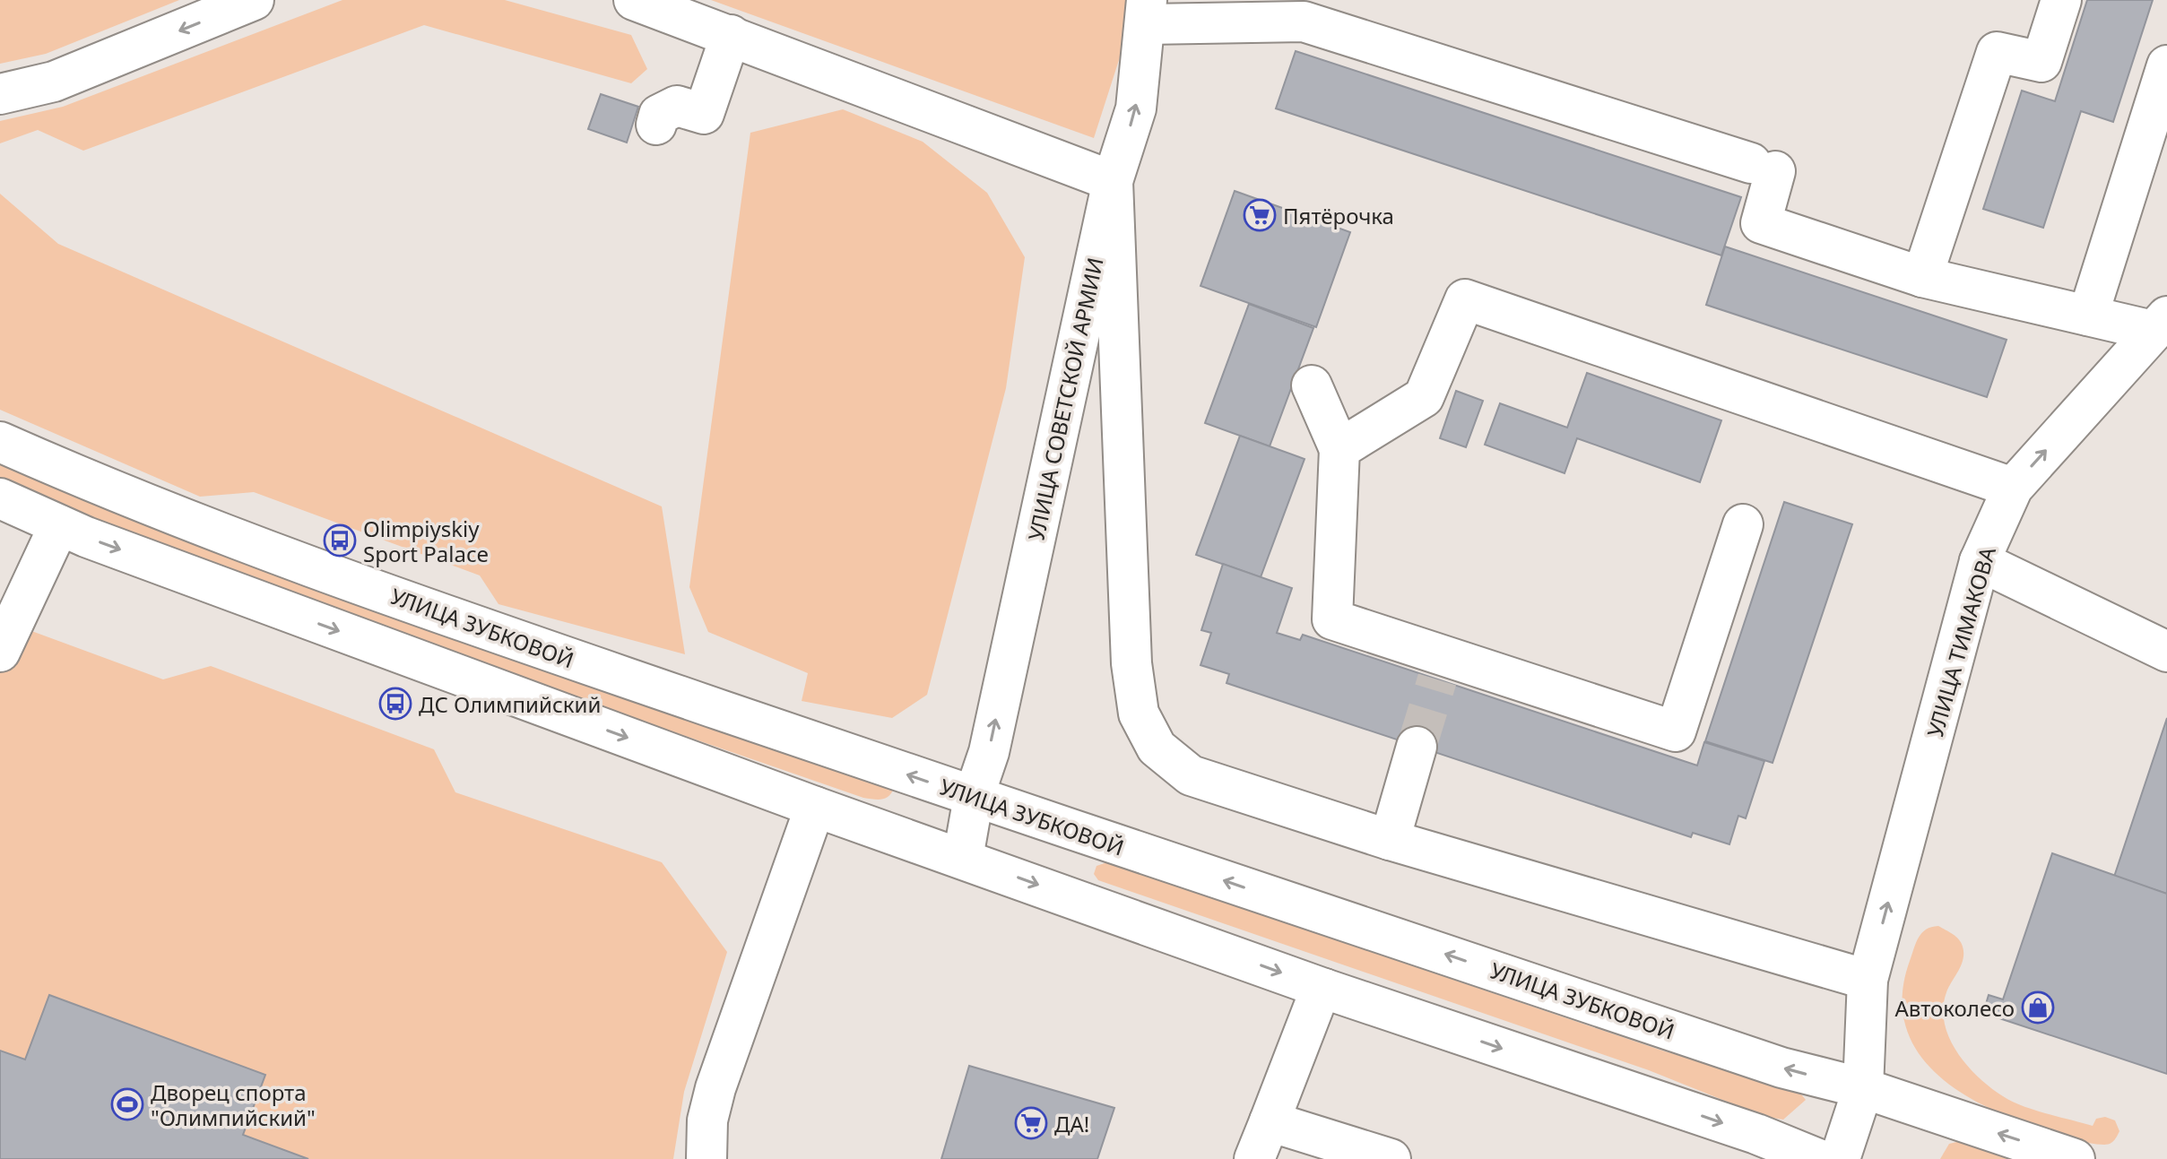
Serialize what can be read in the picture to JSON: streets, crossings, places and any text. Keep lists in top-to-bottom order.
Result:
{
  "streets": {
    "main road": ["УЛИЦА СОВЕТСКОЙ АРМИИ", "УЛИЦА ЗУБКОВОЙ", "УЛИЦА ТИМАКОВА"]
  },
  "crossings": [
    ["УЛИЦА СОВЕТСКОЙ АРМИИ", "УЛИЦА ЗУБКОВОЙ"],
    ["УЛИЦА ЗУБКОВОЙ", "УЛИЦА ТИМАКОВА"]
  ],
  "one_way": ["УЛИЦА СОВЕТСКОЙ АРМИИ", "УЛИЦА ТИМАКОВА"],
  "places": {
    "supermarket": ["Пятёрочка", "ДА!"],
    "bus stop": ["Olimpiyskiy Sport Palace", "ДС Олимпийский"],
    "shop": ["Автоколесо"],
    "sports": ["Дворец спорта \"Олимпийский\""]
  }
}
